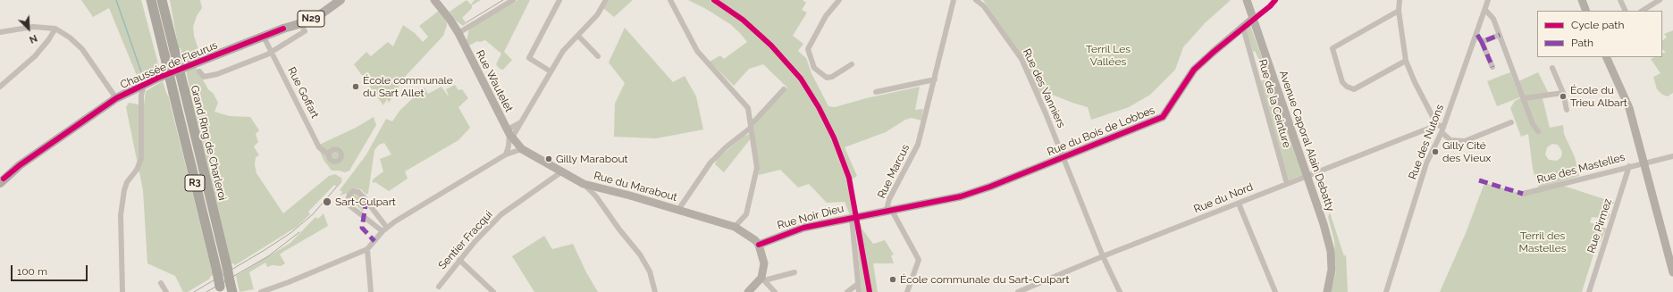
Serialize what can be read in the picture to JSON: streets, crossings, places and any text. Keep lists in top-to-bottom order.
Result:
{
  "streets": {
    "highway": ["Grand Ring de Charleroi", "R3"],
    "main road": ["N29", "Chaussée de Fleurus"],
    "street": [
      "Rue Wautelet",
      "Rue des Vanniers",
      "Rue Goffart",
      "Rue de la Ceinture",
      "Rue du Bois de Lobbes",
      "Avenue Caporal Alain Debatty",
      "Rue des Nutons",
      "Rue des Mastelles",
      "Rue Marcus",
      "Rue du Marabout",
      "Rue du Nord",
      "Rue Noir Dieu",
      "Rue Pirmez",
      "Sentier Fracqui"
    ]
  },
  "crossings": [
    ["Chaussée de Fleurus", "Rue Goffart"],
    ["Rue Wautelet", "Rue du Marabout"],
    ["Rue des Vanniers", "Rue du Bois de Lobbes"],
    ["Rue des Vanniers", "Rue du Nord"],
    ["Rue de la Ceinture", "Rue du Bois de Lobbes"],
    ["Rue de la Ceinture", "Rue du Nord"],
    ["Rue du Bois de Lobbes", "Avenue Caporal Alain Debatty"],
    ["Rue du Bois de Lobbes", "Rue Marcus"],
    ["Rue du Bois de Lobbes", "Rue Noir Dieu"],
    ["Avenue Caporal Alain Debatty", "Rue du Nord"],
    ["Rue des Nutons", "Rue du Nord"],
    ["Rue des Mastelles", "Rue Pirmez"],
    ["Rue Marcus", "Rue Noir Dieu"],
    ["Rue du Marabout", "Rue Noir Dieu"],
    ["Rue du Marabout", "Sentier Fracqui"]
  ],
  "parks": ["Terril Les Vallées", "Terril des Mastelles"],
  "places": [
    "École communale du Sart Allet",
    "École du Trieu Albart",
    "Gilly Cité des Vieux",
    "Gilly Marabout",
    "Sart-Culpart",
    "École communale du Sart-Culpart"
  ],
  "legend": ["Cycle path", "Path"],
  "scale_bar": "100 m",
  "north": "bottom right"
}
